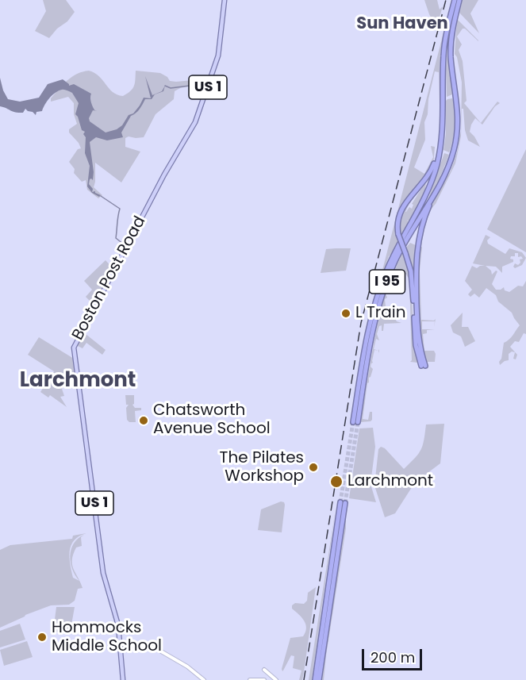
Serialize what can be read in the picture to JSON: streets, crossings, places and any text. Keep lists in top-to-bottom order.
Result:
{
  "streets": {
    "highway": ["I 95"],
    "main road": ["US 1", "Boston Post Road"]
  },
  "districts": ["Sun Haven", "Larchmont"],
  "places": [
    "L Train",
    "Chatsworth Avenue School",
    "The Pilates Workshop",
    "Larchmont",
    "Hommocks Middle School"
  ],
  "scale_bar": "200 m"
}
